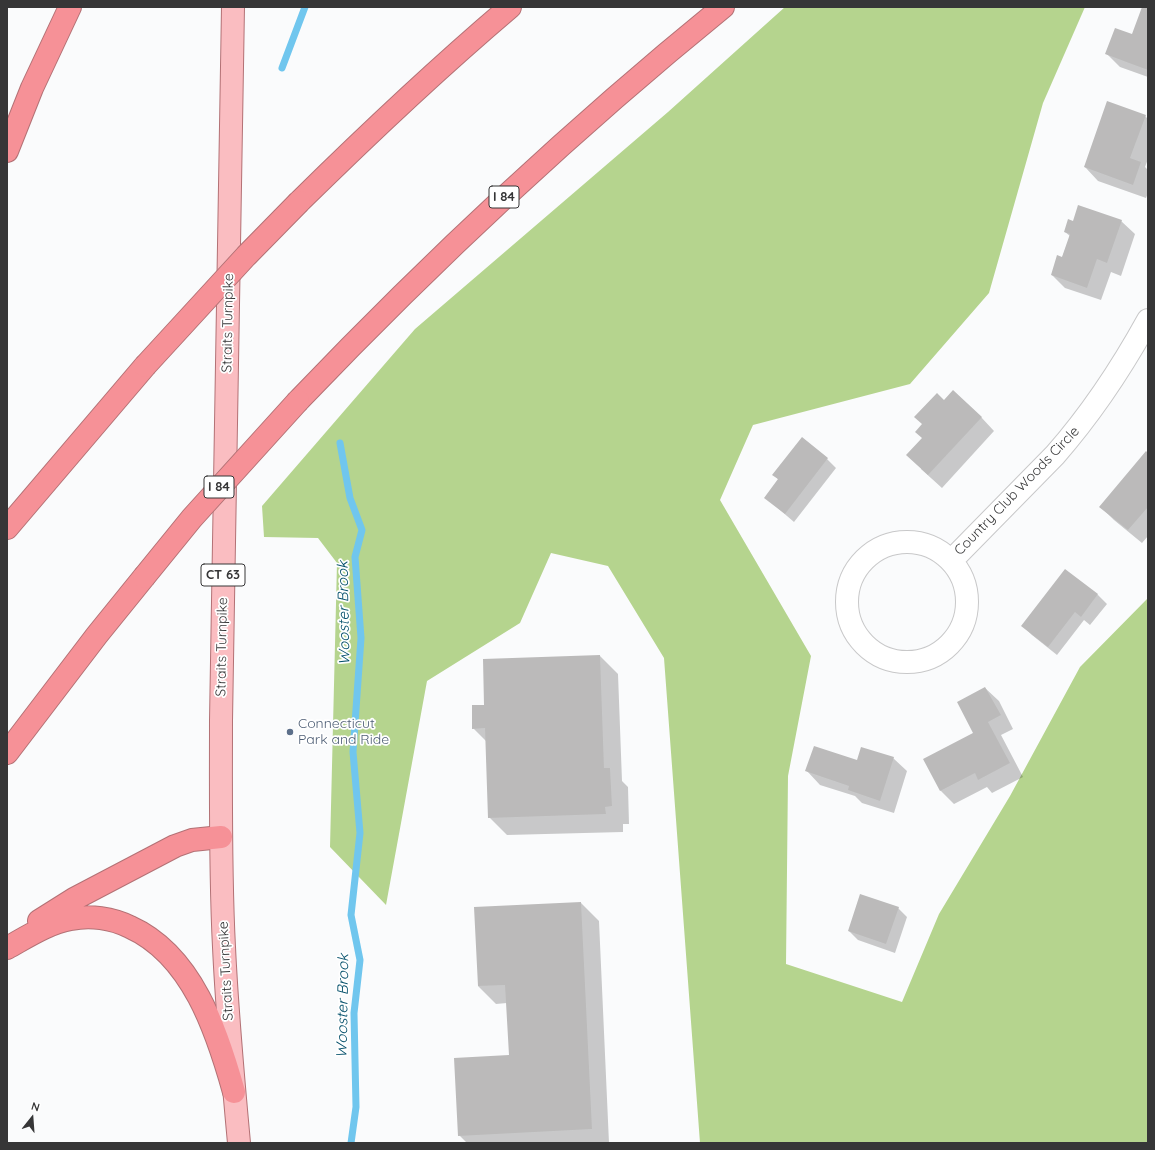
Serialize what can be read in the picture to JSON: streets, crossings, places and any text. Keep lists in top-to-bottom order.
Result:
{
  "streets": {
    "highway": ["I 84"],
    "main road": ["Straits Turnpike", "CT 63"],
    "street": ["Country Club Woods Circle"]
  },
  "water": ["Wooster Brook"],
  "places": ["Connecticut Park and Ride"],
  "north": "top"
}
